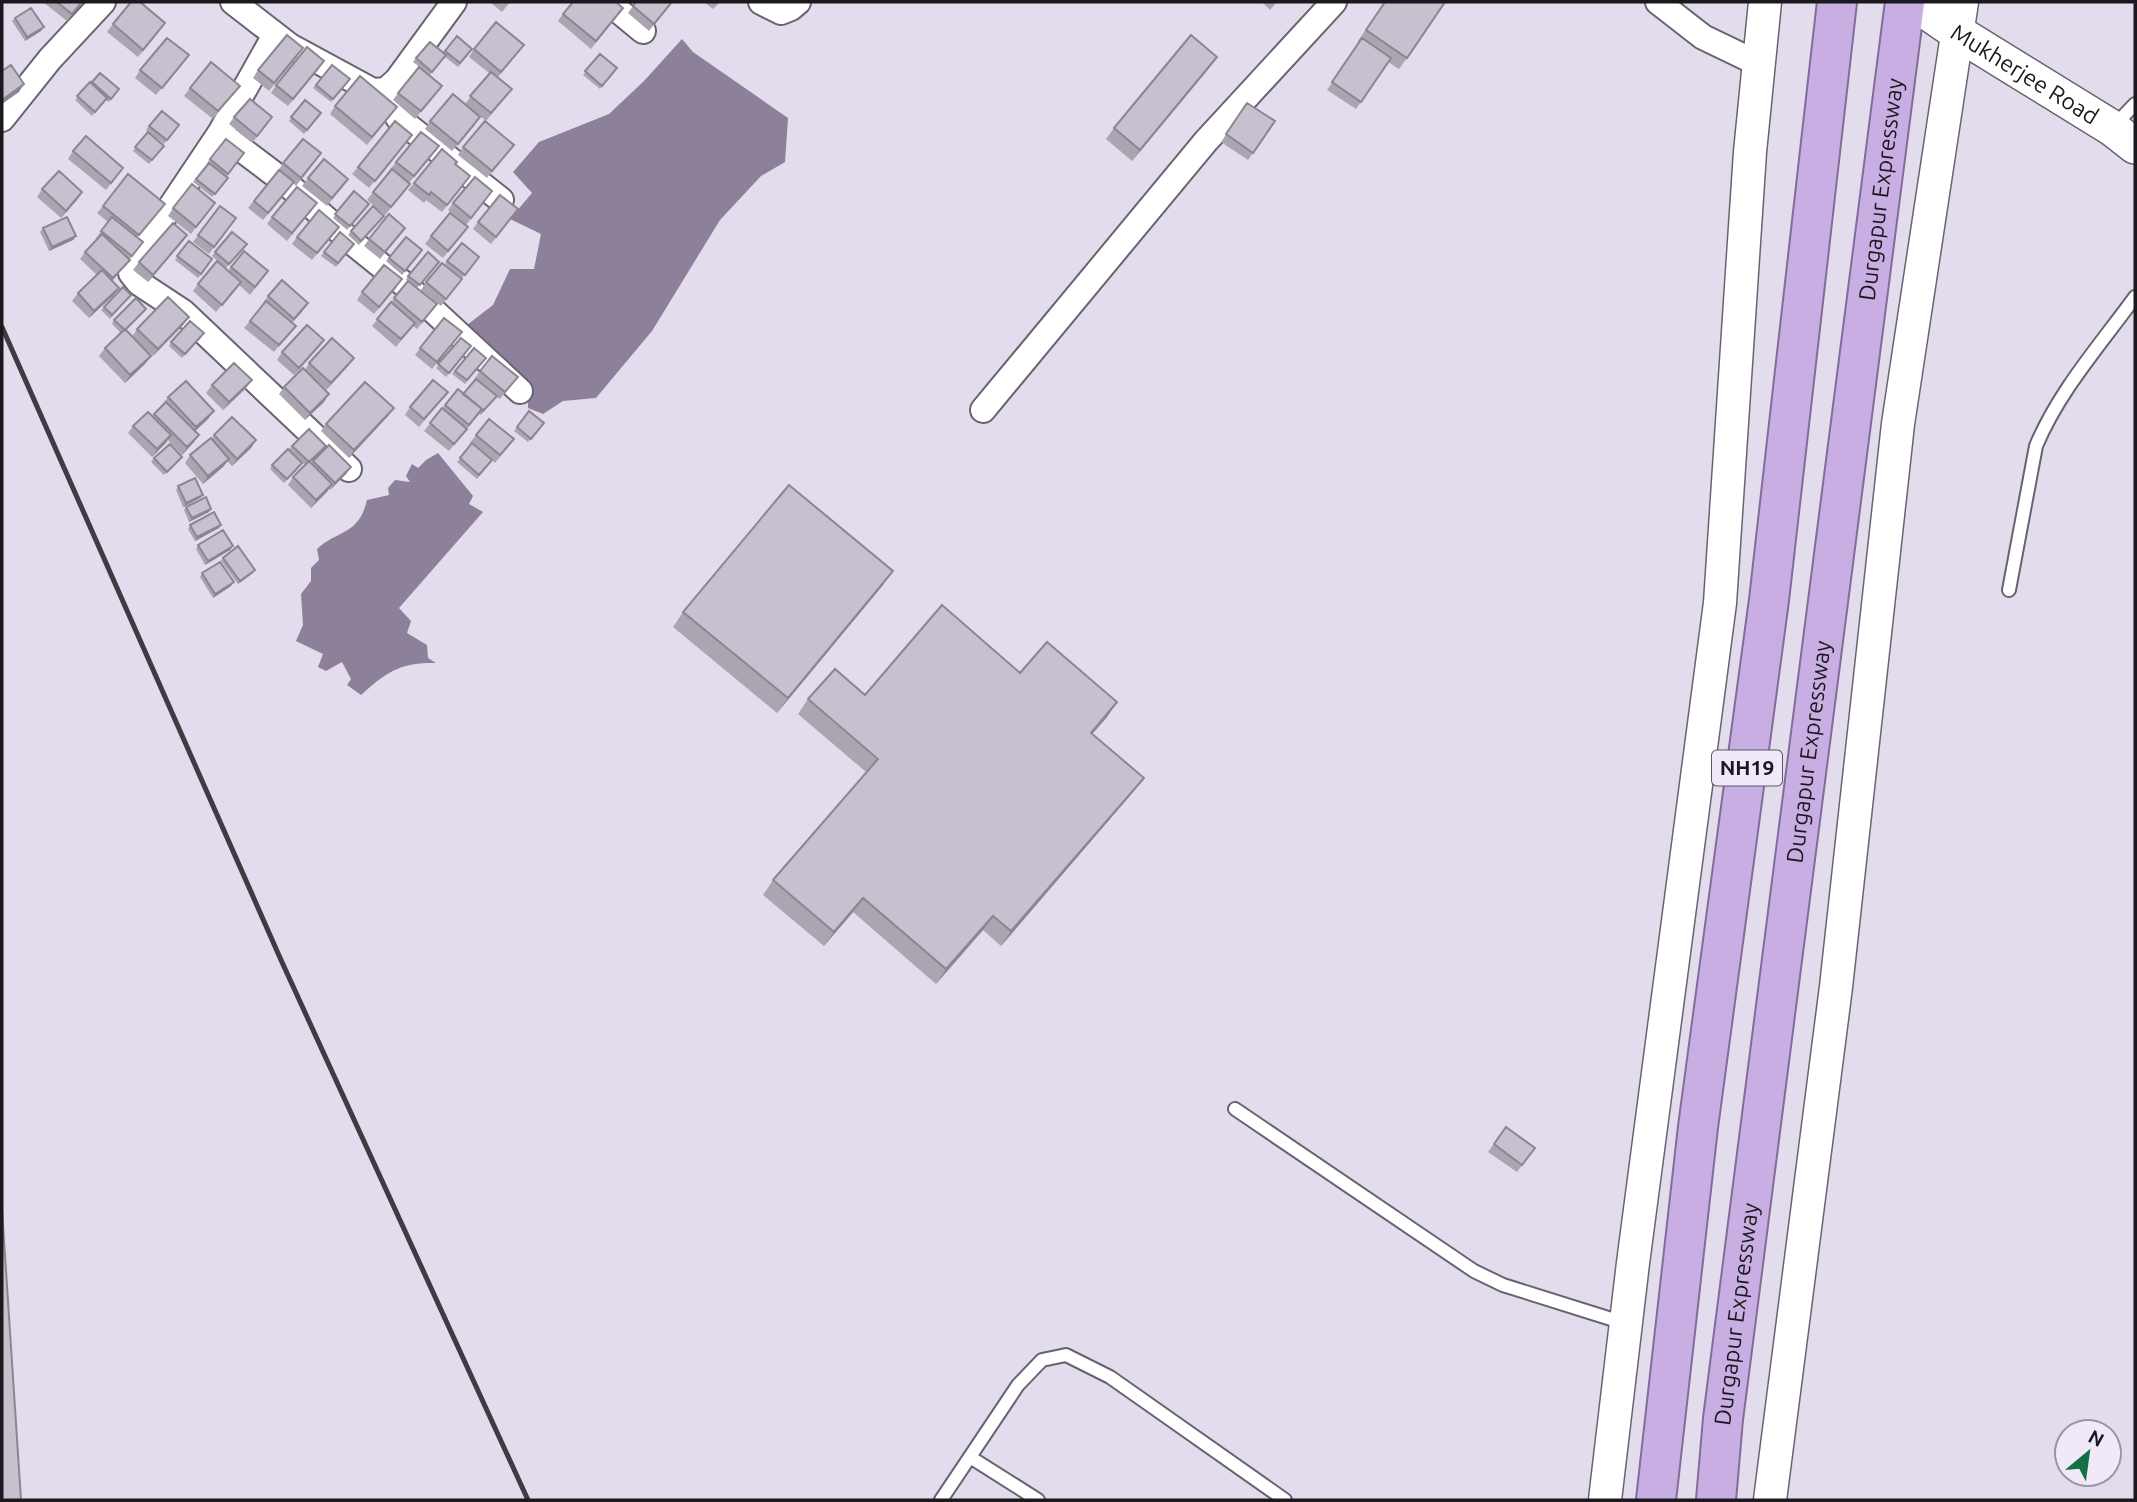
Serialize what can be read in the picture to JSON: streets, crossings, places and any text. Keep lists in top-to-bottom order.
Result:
{
  "streets": {
    "highway": ["Durgapur Expressway", "NH19"],
    "main road": ["Mukherjee Road"]
  },
  "north": "top right"
}
